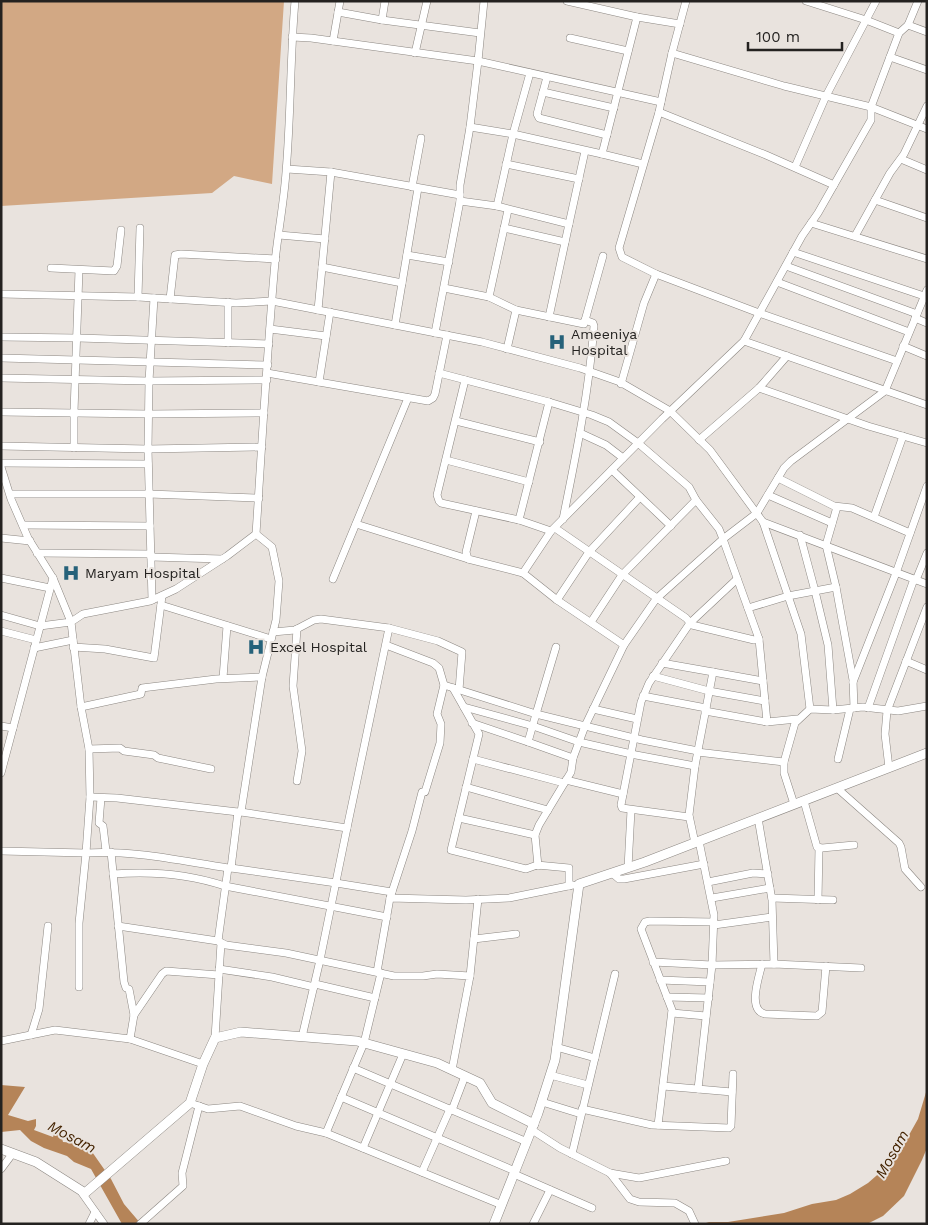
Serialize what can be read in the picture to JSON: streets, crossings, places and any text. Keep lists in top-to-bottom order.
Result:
{
  "water": ["Mosam"],
  "places": {
    "hospital": ["Ameeniya Hospital", "Maryam Hospital", "Excel Hospital"]
  },
  "scale_bar": "100 m"
}
